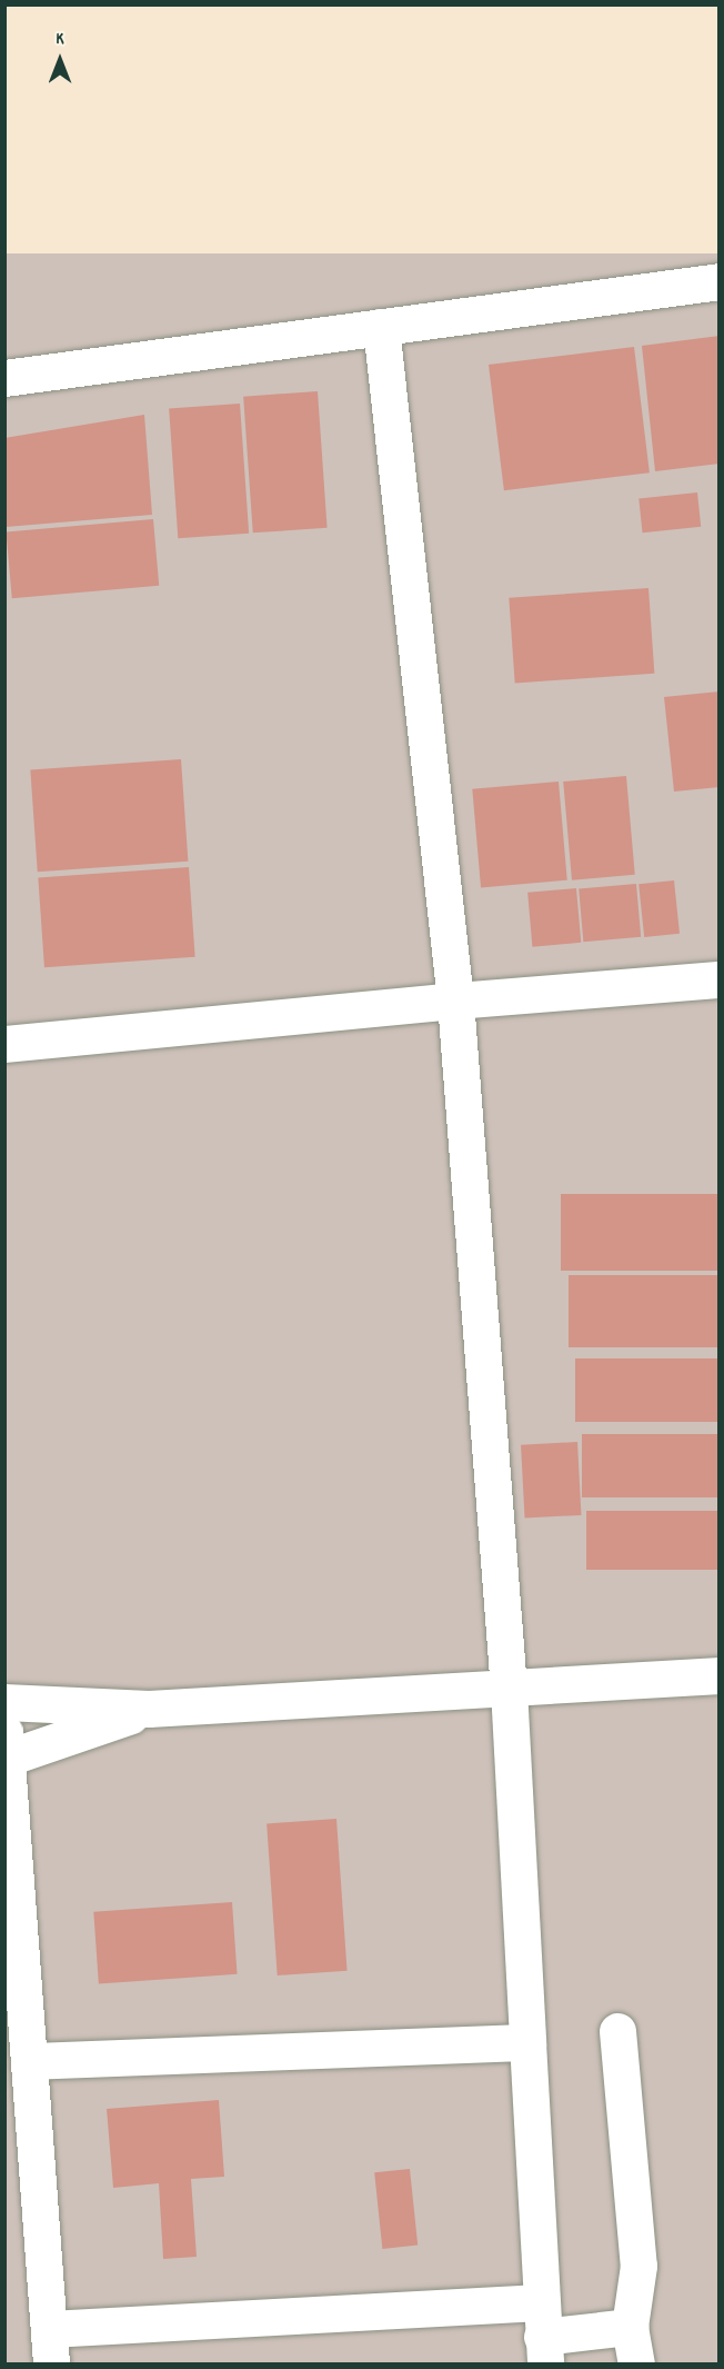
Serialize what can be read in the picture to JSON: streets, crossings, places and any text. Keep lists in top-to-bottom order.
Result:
{
  "north": "top"
}
